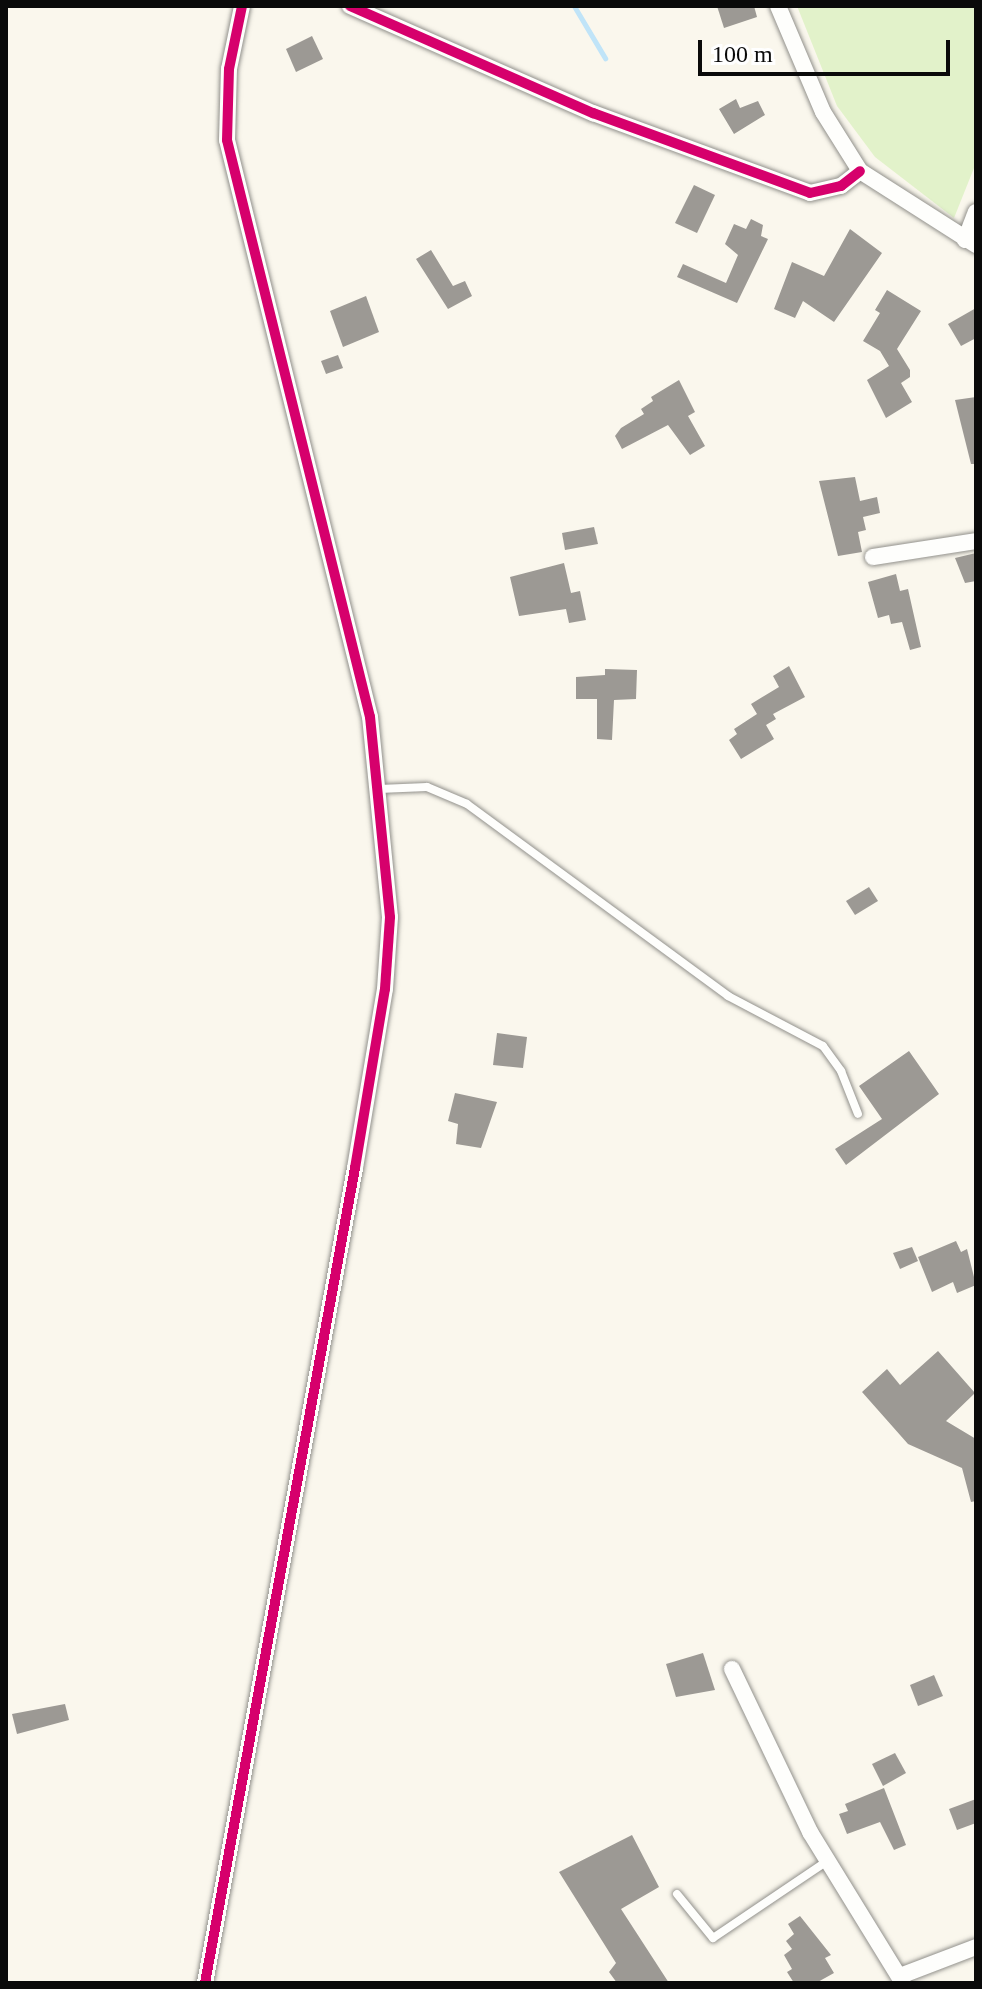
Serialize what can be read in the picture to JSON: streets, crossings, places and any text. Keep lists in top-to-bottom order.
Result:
{
  "scale_bar": "100 m"
}
